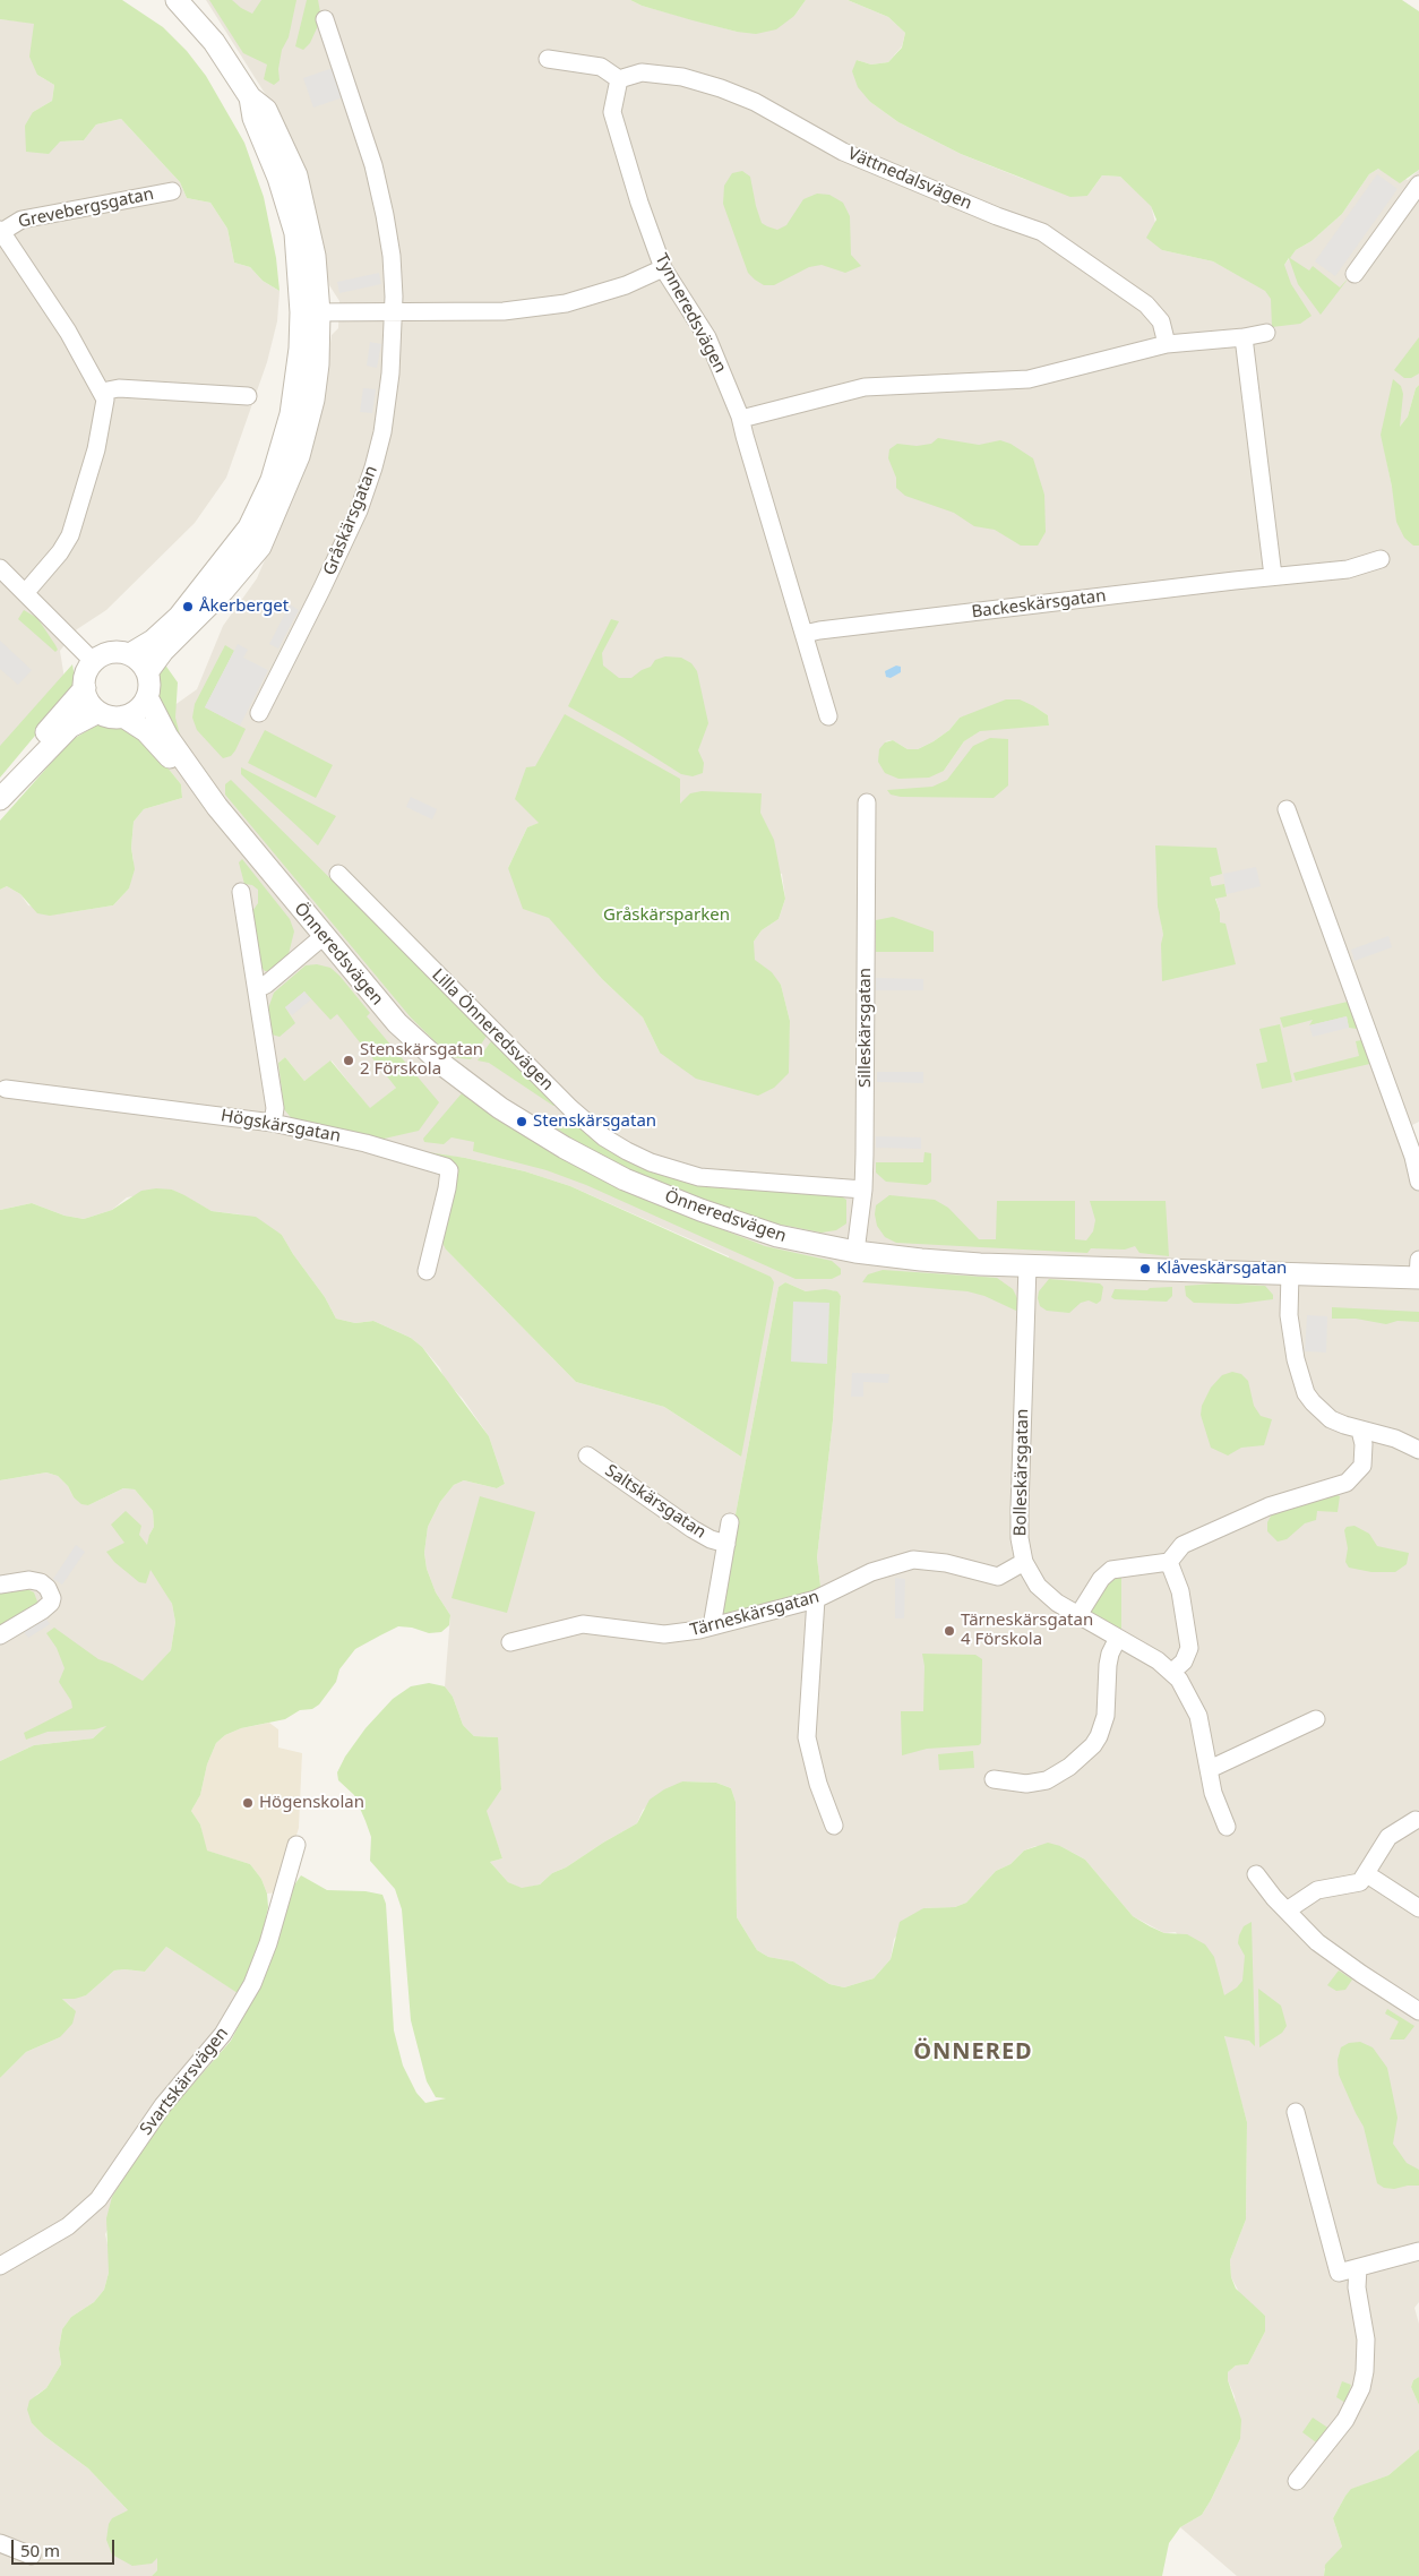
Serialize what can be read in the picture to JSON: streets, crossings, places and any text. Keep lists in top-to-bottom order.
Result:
{
  "streets": {
    "street": [
      "Vättnedalsvägen",
      "Grevebergsgatan",
      "Tynneredsvägen",
      "Gråskärsgatan",
      "Backeskärsgatan",
      "Önneredsvägen",
      "Silleskärsgatan",
      "Lilla Önneredsvägen",
      "Högskärsgatan",
      "Bolleskärsgatan",
      "Saltskärsgatan",
      "Tärneskärsgatan",
      "Svartskärsvägen"
    ]
  },
  "crossings": [
    ["Vättnedalsvägen", "Tynneredsvägen"],
    ["Tynneredsvägen", "Backeskärsgatan"],
    ["Önneredsvägen", "Silleskärsgatan"],
    ["Önneredsvägen", "Bolleskärsgatan"],
    ["Silleskärsgatan", "Lilla Önneredsvägen"],
    ["Bolleskärsgatan", "Tärneskärsgatan"]
  ],
  "districts": ["ÖNNERED"],
  "parks": ["Gråskärsparken"],
  "places": [
    "Åkerberget",
    "Stenskärsgatan 2 Förskola",
    "Stenskärsgatan",
    "Klåveskärsgatan",
    "Tärneskärsgatan 4 Förskola",
    "Högenskolan"
  ],
  "scale_bar": "50 m"
}
